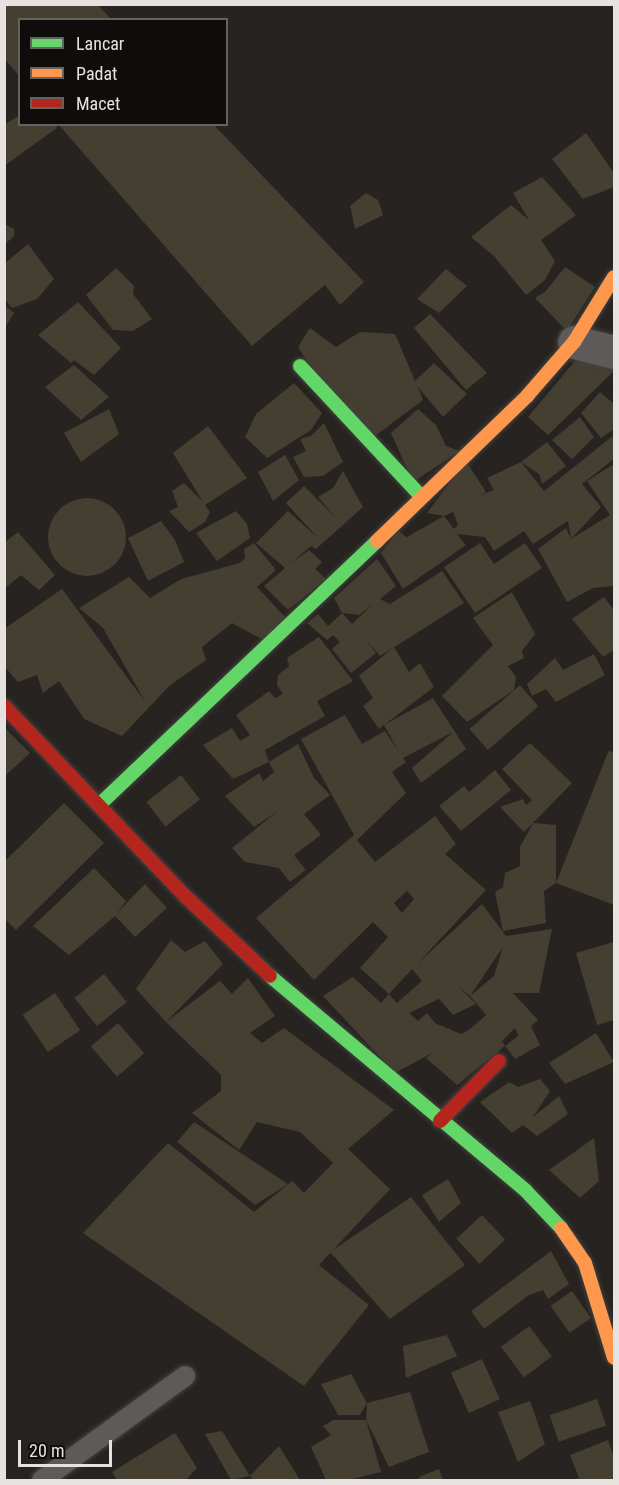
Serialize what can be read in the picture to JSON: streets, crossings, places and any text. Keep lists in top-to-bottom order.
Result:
{
  "legend": ["Lancar", "Padat", "Macet"],
  "scale_bar": "20 m"
}
